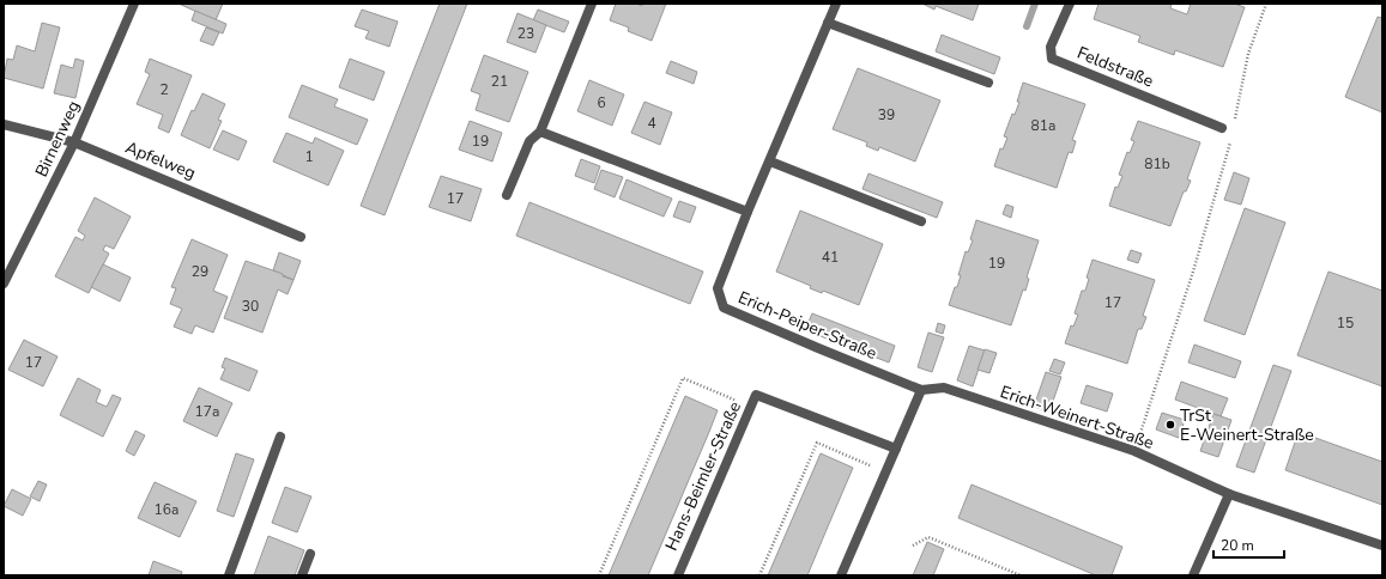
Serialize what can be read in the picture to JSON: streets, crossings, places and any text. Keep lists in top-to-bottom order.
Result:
{
  "streets": {
    "street": [
      "Feldstraße",
      "Birnenweg",
      "Apfelweg",
      "Erich-Peiper-Straße",
      "Erich-Weinert-Straße",
      "Hans-Beimler-Straße"
    ]
  },
  "crossings": [
    ["Birnenweg", "Apfelweg"],
    ["Erich-Peiper-Straße", "Erich-Weinert-Straße"]
  ],
  "places": ["TrSt E-Weinert-Straße"],
  "house_numbers": [
    "23",
    "21",
    "2",
    "6",
    "39",
    "4",
    "81a",
    "19",
    "1",
    "81b",
    "17",
    "41",
    "19",
    "29",
    "17",
    "30",
    "15",
    "17",
    "17a",
    "16a"
  ],
  "scale_bar": "20 m"
}
